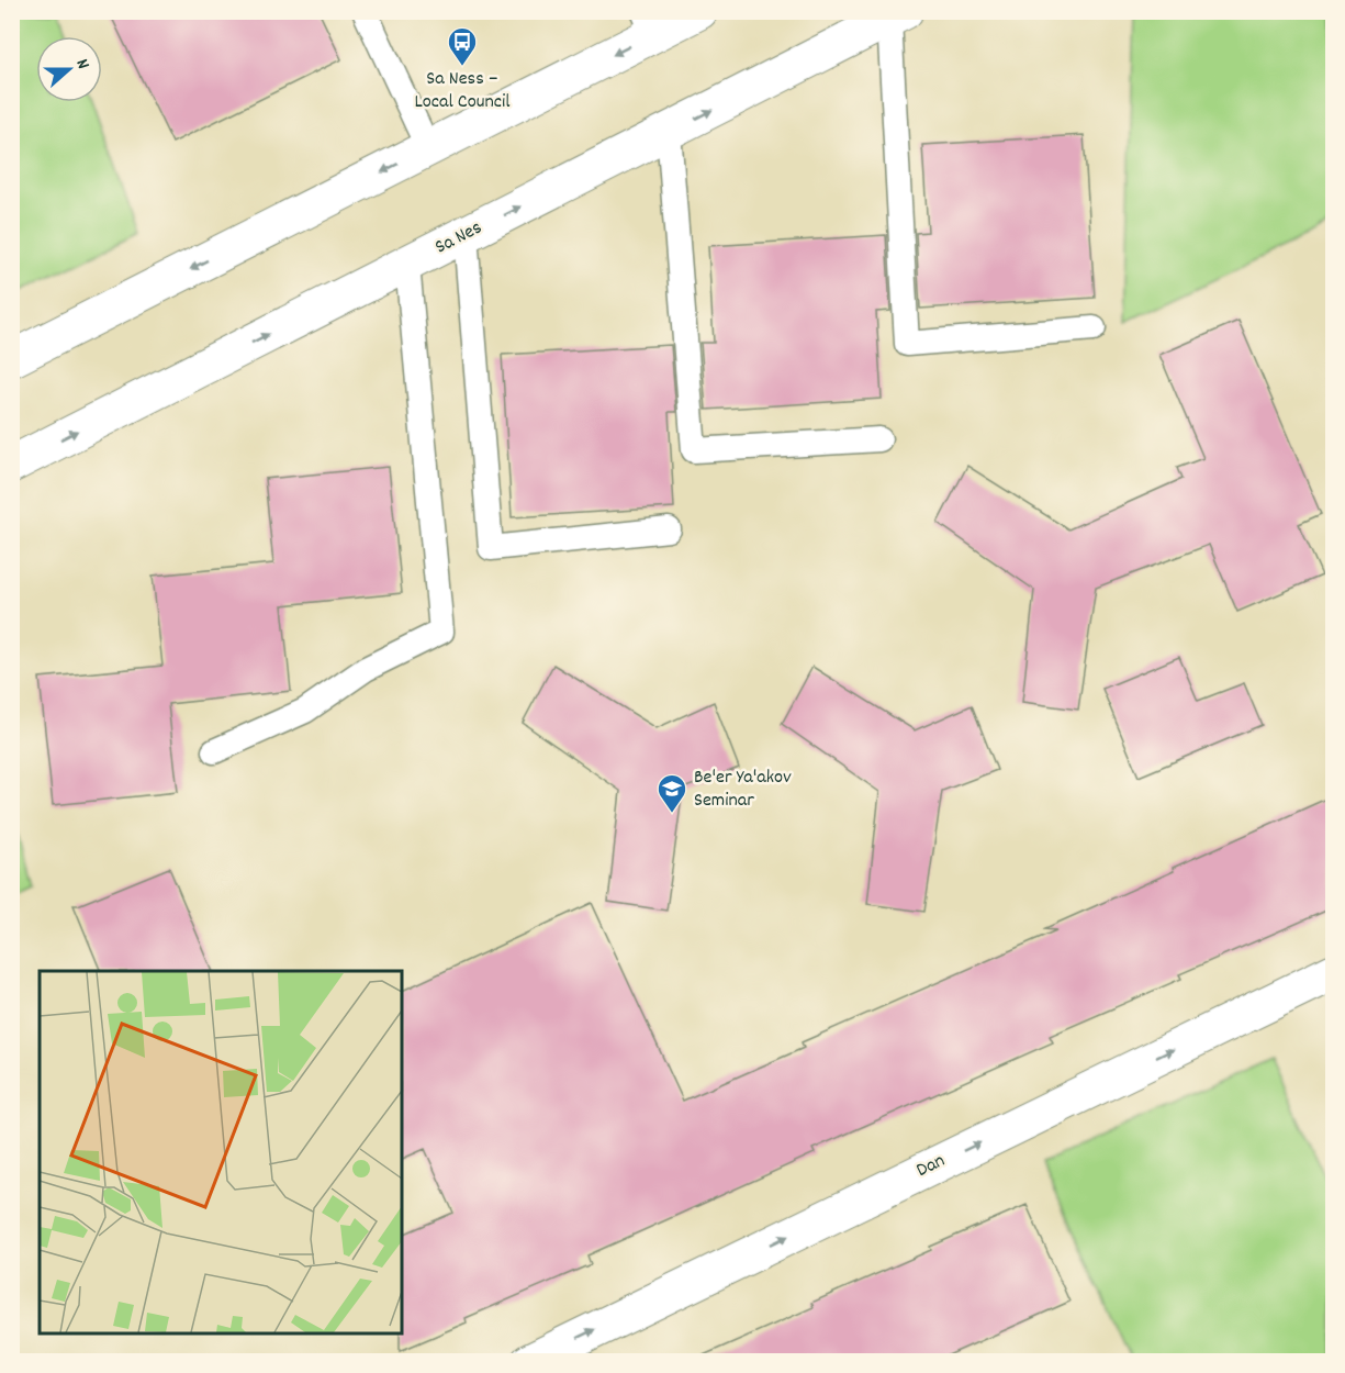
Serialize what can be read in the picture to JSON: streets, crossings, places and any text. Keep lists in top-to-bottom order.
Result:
{
  "streets": {
    "street": ["Sa Nes", "Dan"]
  },
  "one_way": ["Dan"],
  "places": {
    "bus stop": ["Sa Ness – Local Council"],
    "school or university": ["Be'er Ya'akov Seminar"]
  },
  "north": "right"
}
